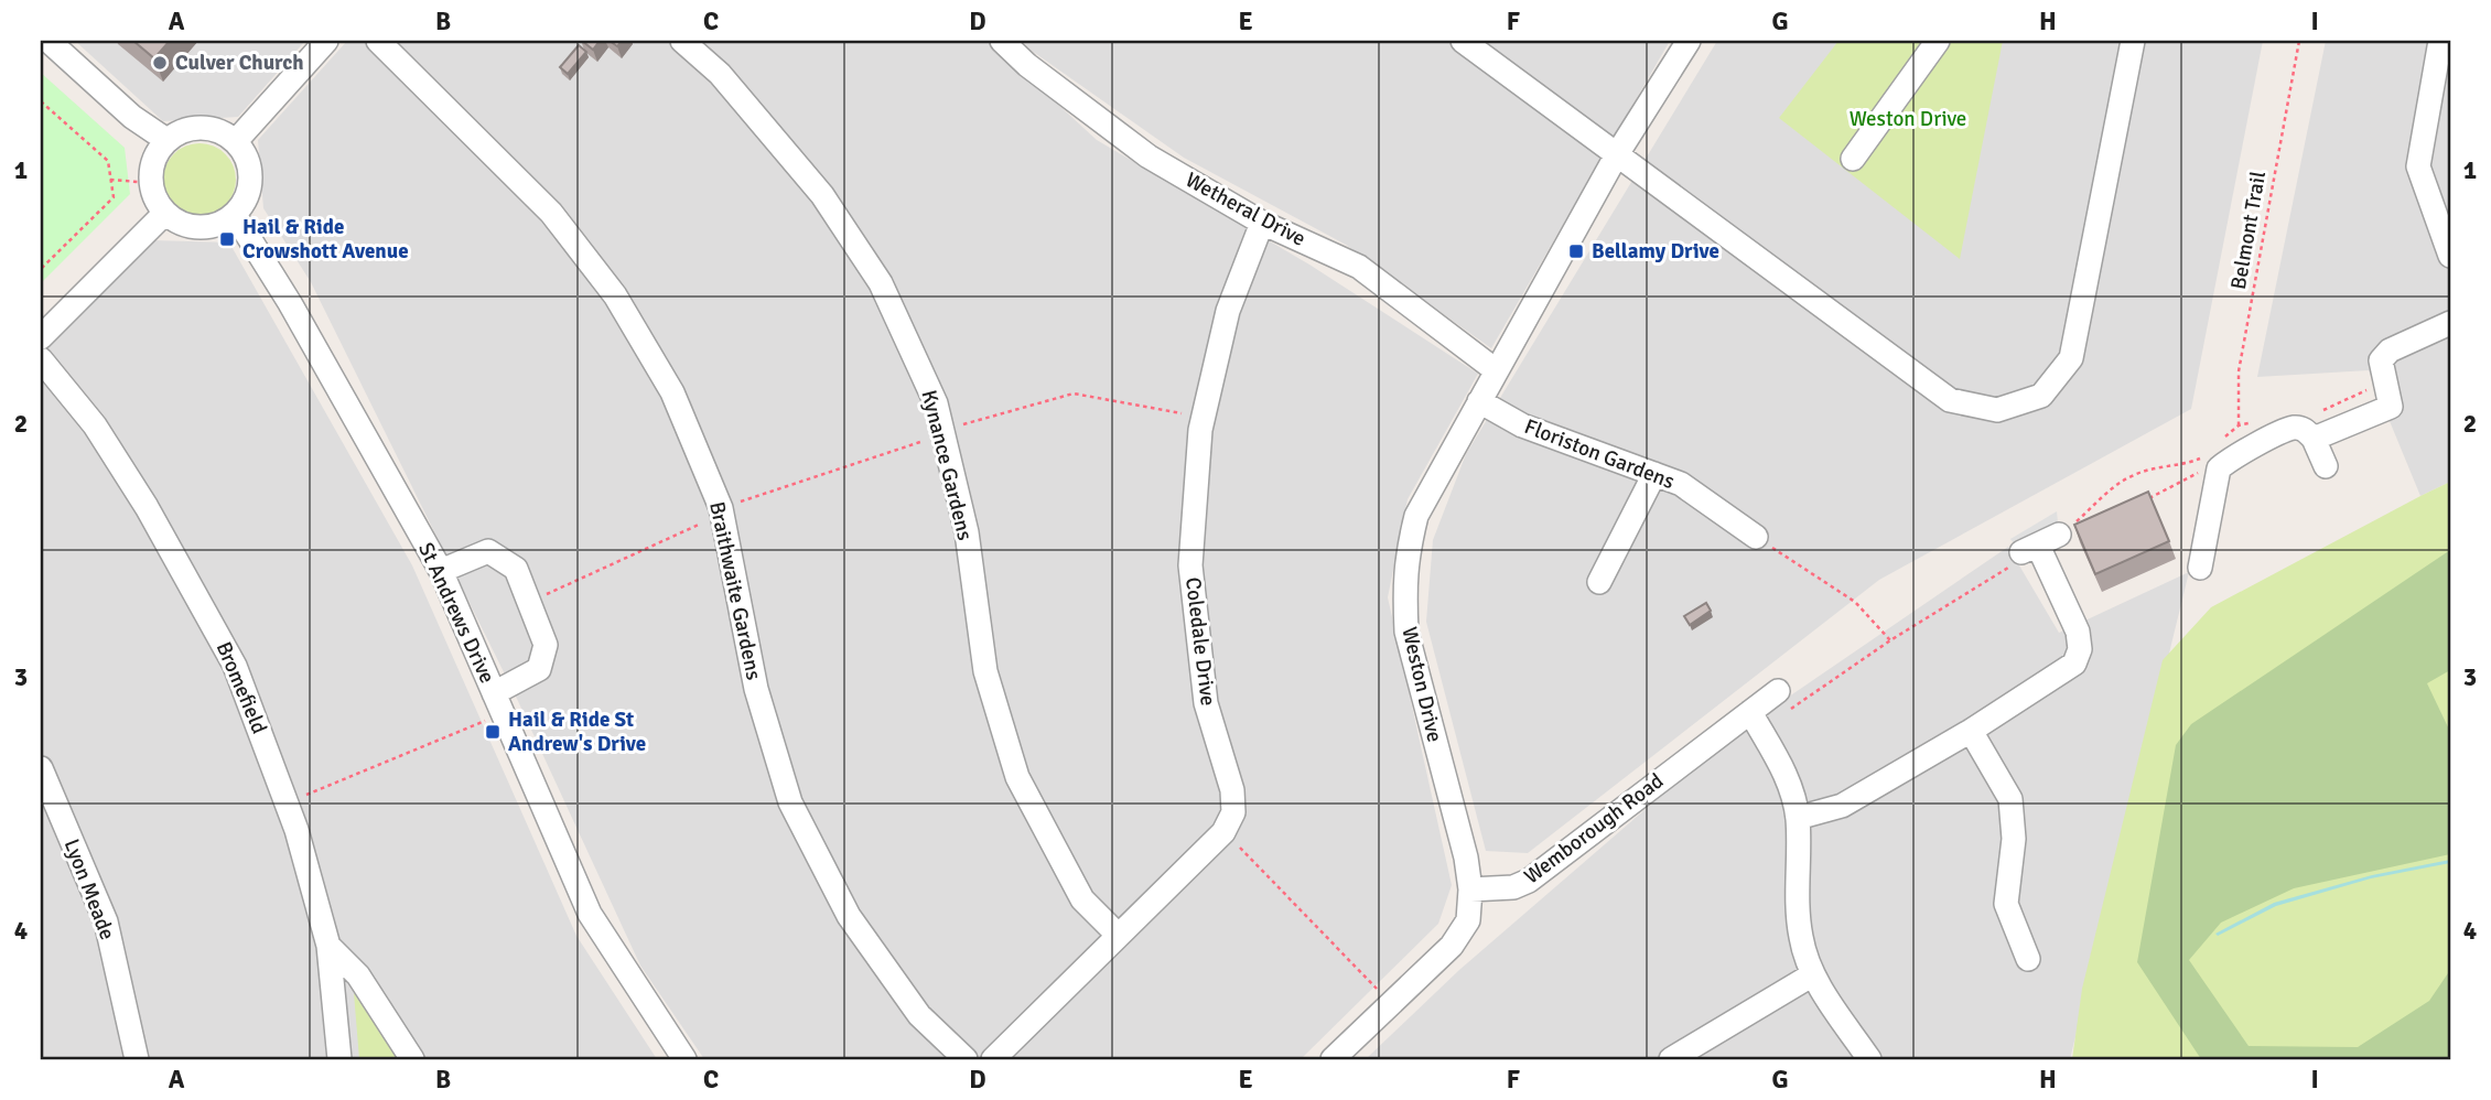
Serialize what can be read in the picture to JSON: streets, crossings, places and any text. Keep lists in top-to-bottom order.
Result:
{
  "streets": {
    "street": [
      "Wetheral Drive",
      "Floriston Gardens",
      "Kynance Gardens",
      "Braithwaite Gardens",
      "St Andrews Drive",
      "Coledale Drive",
      "Weston Drive",
      "Bromefield",
      "Wemborough Road",
      "Lyon Meade"
    ],
    "path": ["Belmont Trail"]
  },
  "crossings": [
    ["Wetheral Drive", "Coledale Drive"],
    ["Wetheral Drive", "Weston Drive"],
    ["Floriston Gardens", "Weston Drive"],
    ["Weston Drive", "Wemborough Road"]
  ],
  "parks": ["Weston Drive"],
  "places": {
    "other": ["Culver Church"],
    "transit": ["Hail & Ride Crowshott Avenue", "Bellamy Drive", "Hail & Ride St Andrew's Drive"]
  },
  "grid": {
    "columns": [
      "A",
      "B",
      "C",
      "D",
      "E",
      "F",
      "G",
      "H",
      "I"
    ],
    "rows": [
      "1",
      "2",
      "3",
      "4"
    ]
  }
}
